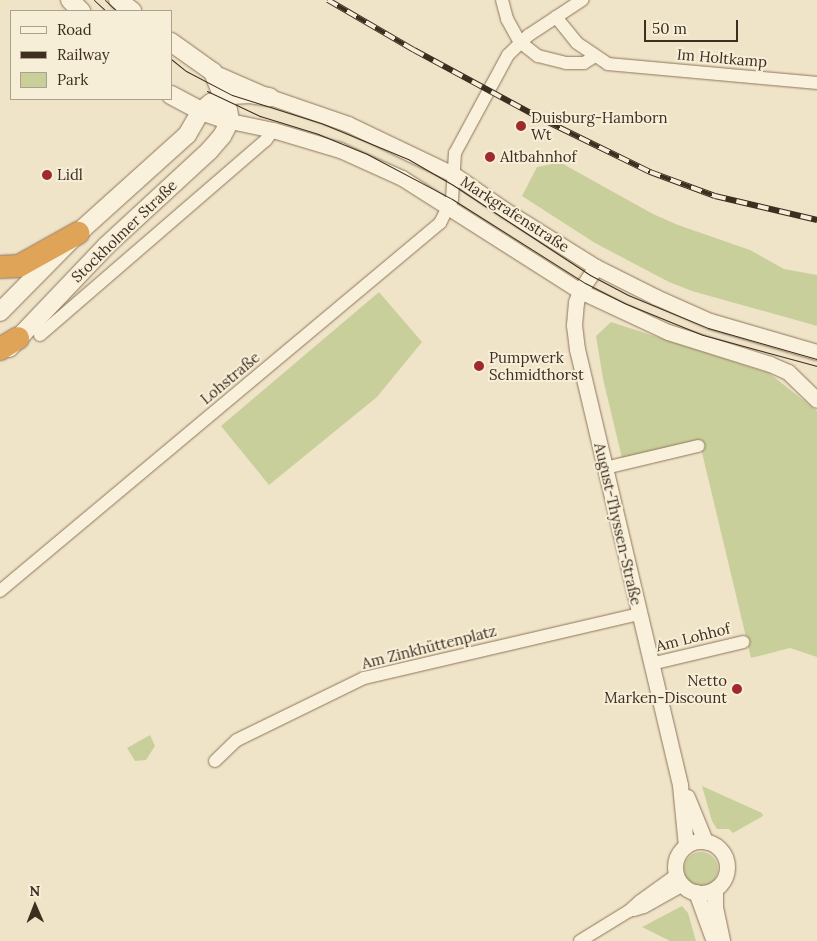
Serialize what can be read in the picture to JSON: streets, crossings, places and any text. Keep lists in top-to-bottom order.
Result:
{
  "streets": {
    "main road": ["Stockholmer Straße"],
    "street": [
      "Im Holtkamp",
      "Markgrafenstraße",
      "Lohstraße",
      "August-Thyssen-Straße",
      "Am Lohhof",
      "Am Zinkhüttenplatz"
    ]
  },
  "crossings": [
    ["Markgrafenstraße", "Stockholmer Straße"],
    ["Markgrafenstraße", "Lohstraße"],
    ["Markgrafenstraße", "August-Thyssen-Straße"],
    ["August-Thyssen-Straße", "Am Lohhof"],
    ["August-Thyssen-Straße", "Am Zinkhüttenplatz"]
  ],
  "places": [
    "Duisburg-Hamborn Wt",
    "Altbahnhof",
    "Lidl",
    "Pumpwerk Schmidthorst",
    "Netto Marken-Discount"
  ],
  "legend": ["Road", "Railway", "Park"],
  "scale_bar": "50 m",
  "north": "top"
}
